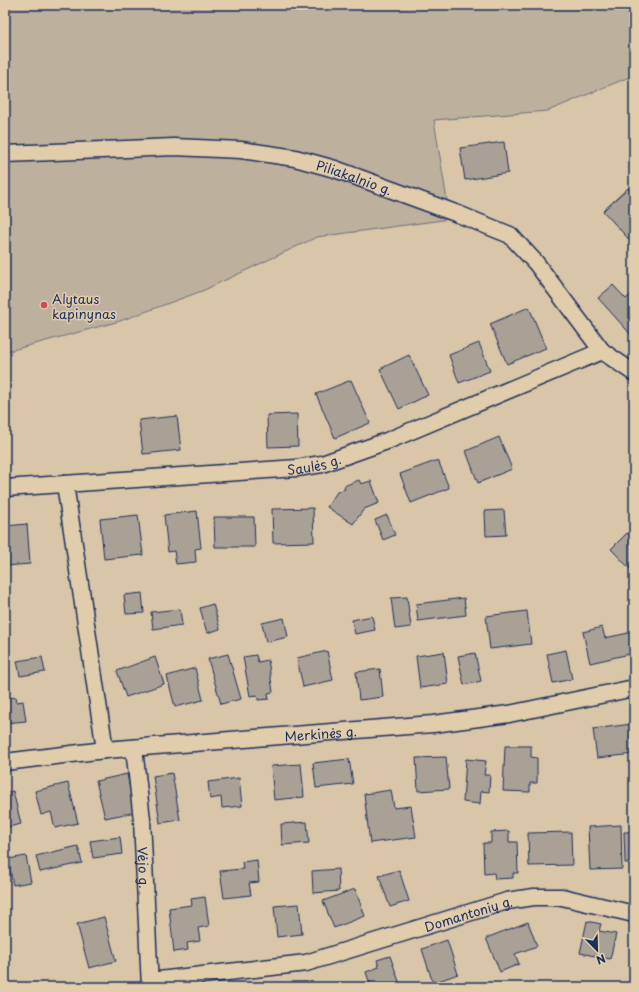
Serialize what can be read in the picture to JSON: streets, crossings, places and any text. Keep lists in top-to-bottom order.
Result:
{
  "streets": {
    "street": [
      "Piliakalnio g.",
      "Saulės g.",
      "Merkinės g.",
      "Vėjo g.",
      "Domantonių g."
    ]
  },
  "crossings": [
    ["Piliakalnio g.", "Saulės g."],
    ["Merkinės g.", "Vėjo g."],
    ["Vėjo g.", "Domantonių g."]
  ],
  "places": ["Alytaus kapinynas"],
  "north": "bottom right"
}
